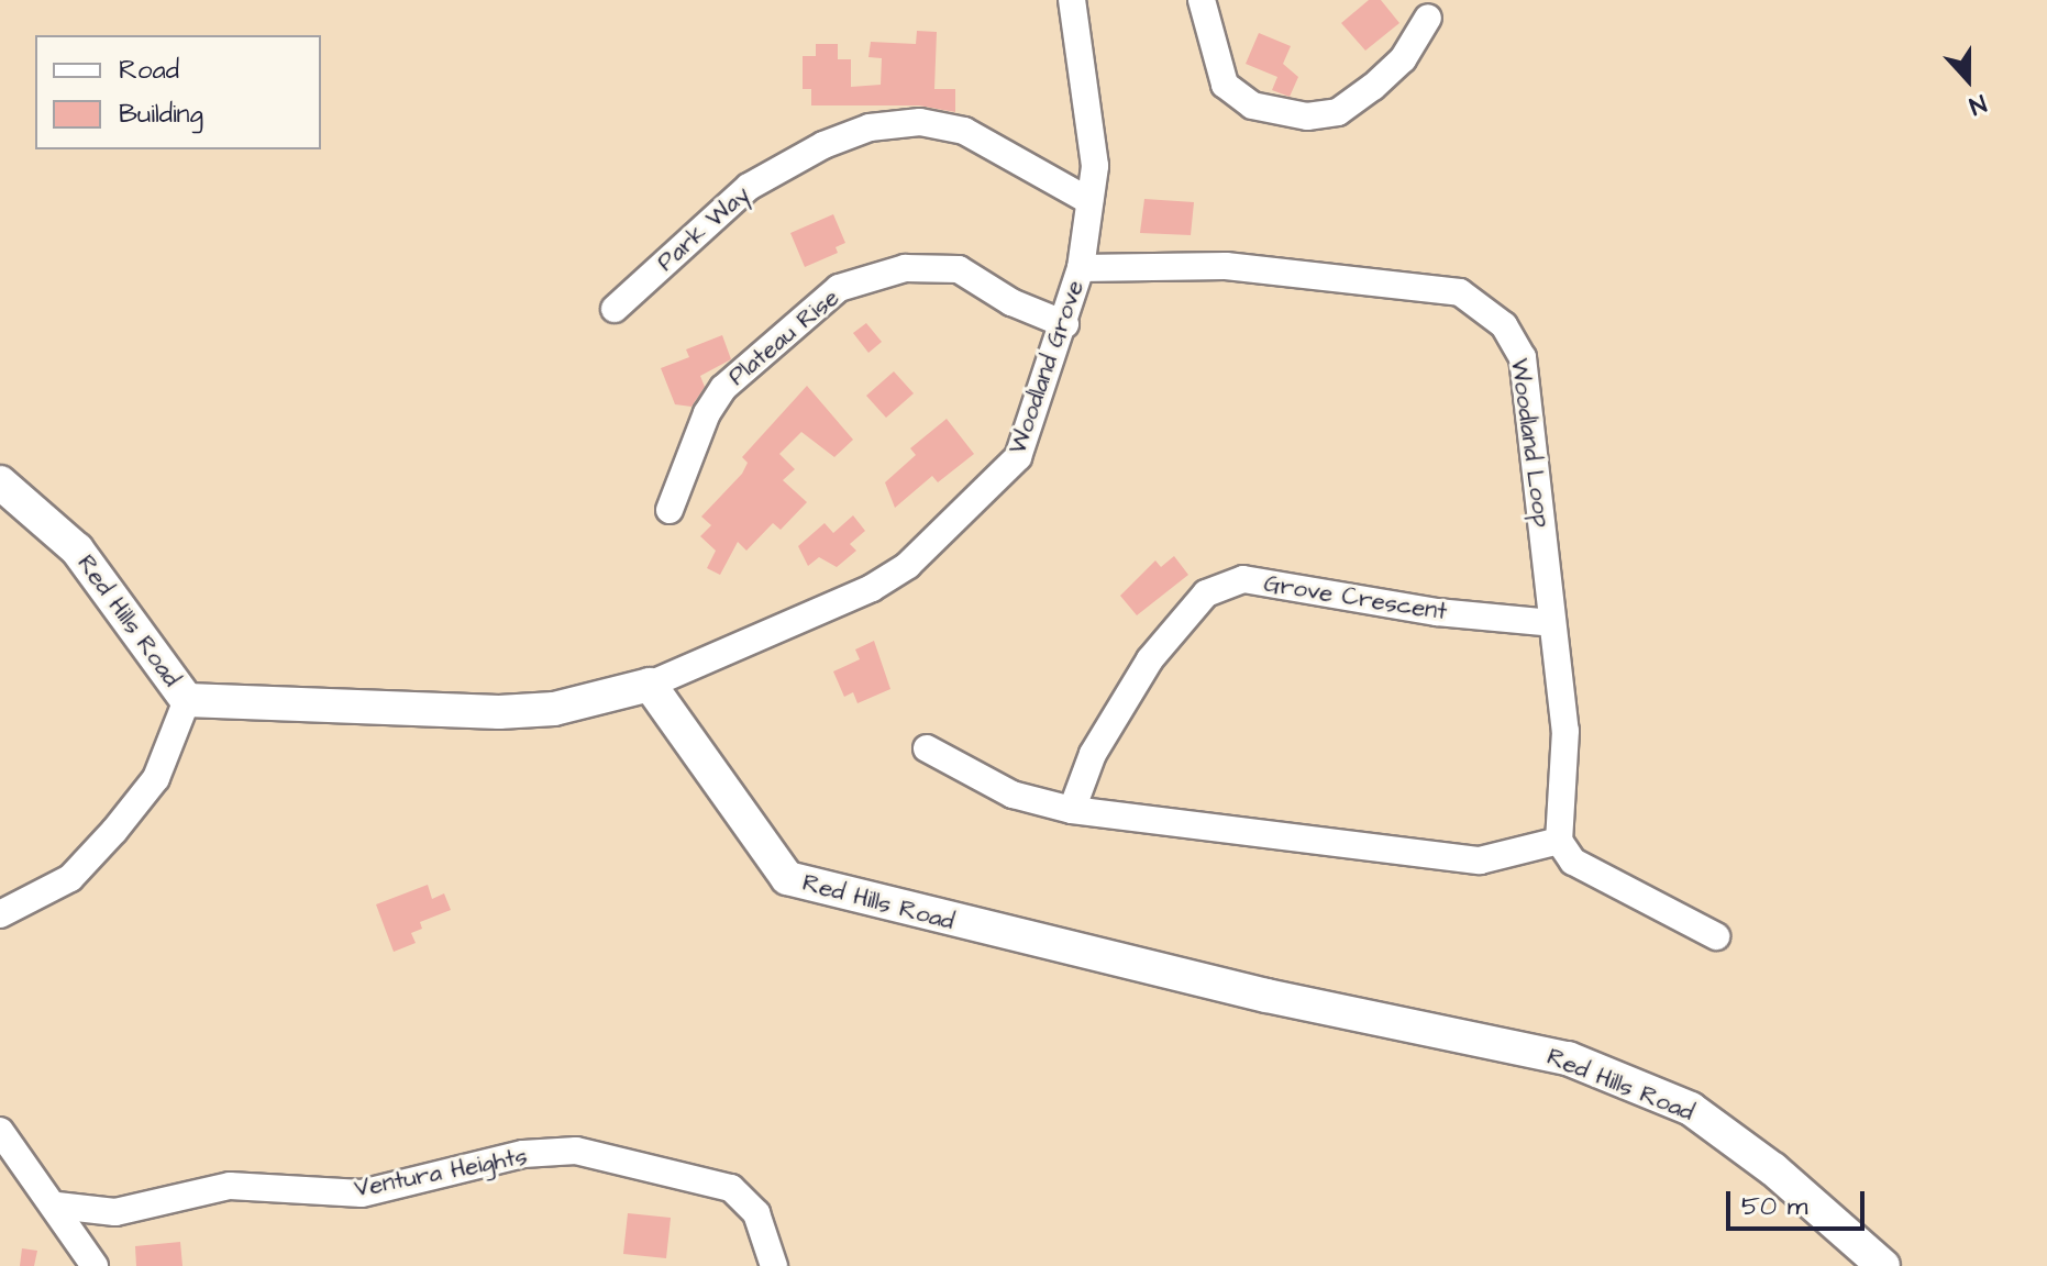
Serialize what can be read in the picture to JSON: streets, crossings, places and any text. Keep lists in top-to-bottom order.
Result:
{
  "streets": {
    "main road": ["Red Hills Road"],
    "street": [
      "Park Way",
      "Plateau Rise",
      "Woodland Grove",
      "Woodland Loop",
      "Grove Crescent",
      "Ventura Heights"
    ]
  },
  "crossings": [
    ["Park Way", "Woodland Grove"],
    ["Plateau Rise", "Woodland Grove"],
    ["Woodland Grove", "Woodland Loop"],
    ["Woodland Grove", "Red Hills Road"],
    ["Woodland Loop", "Grove Crescent"]
  ],
  "legend": ["Road", "Building"],
  "scale_bar": "50 m",
  "north": "bottom"
}
